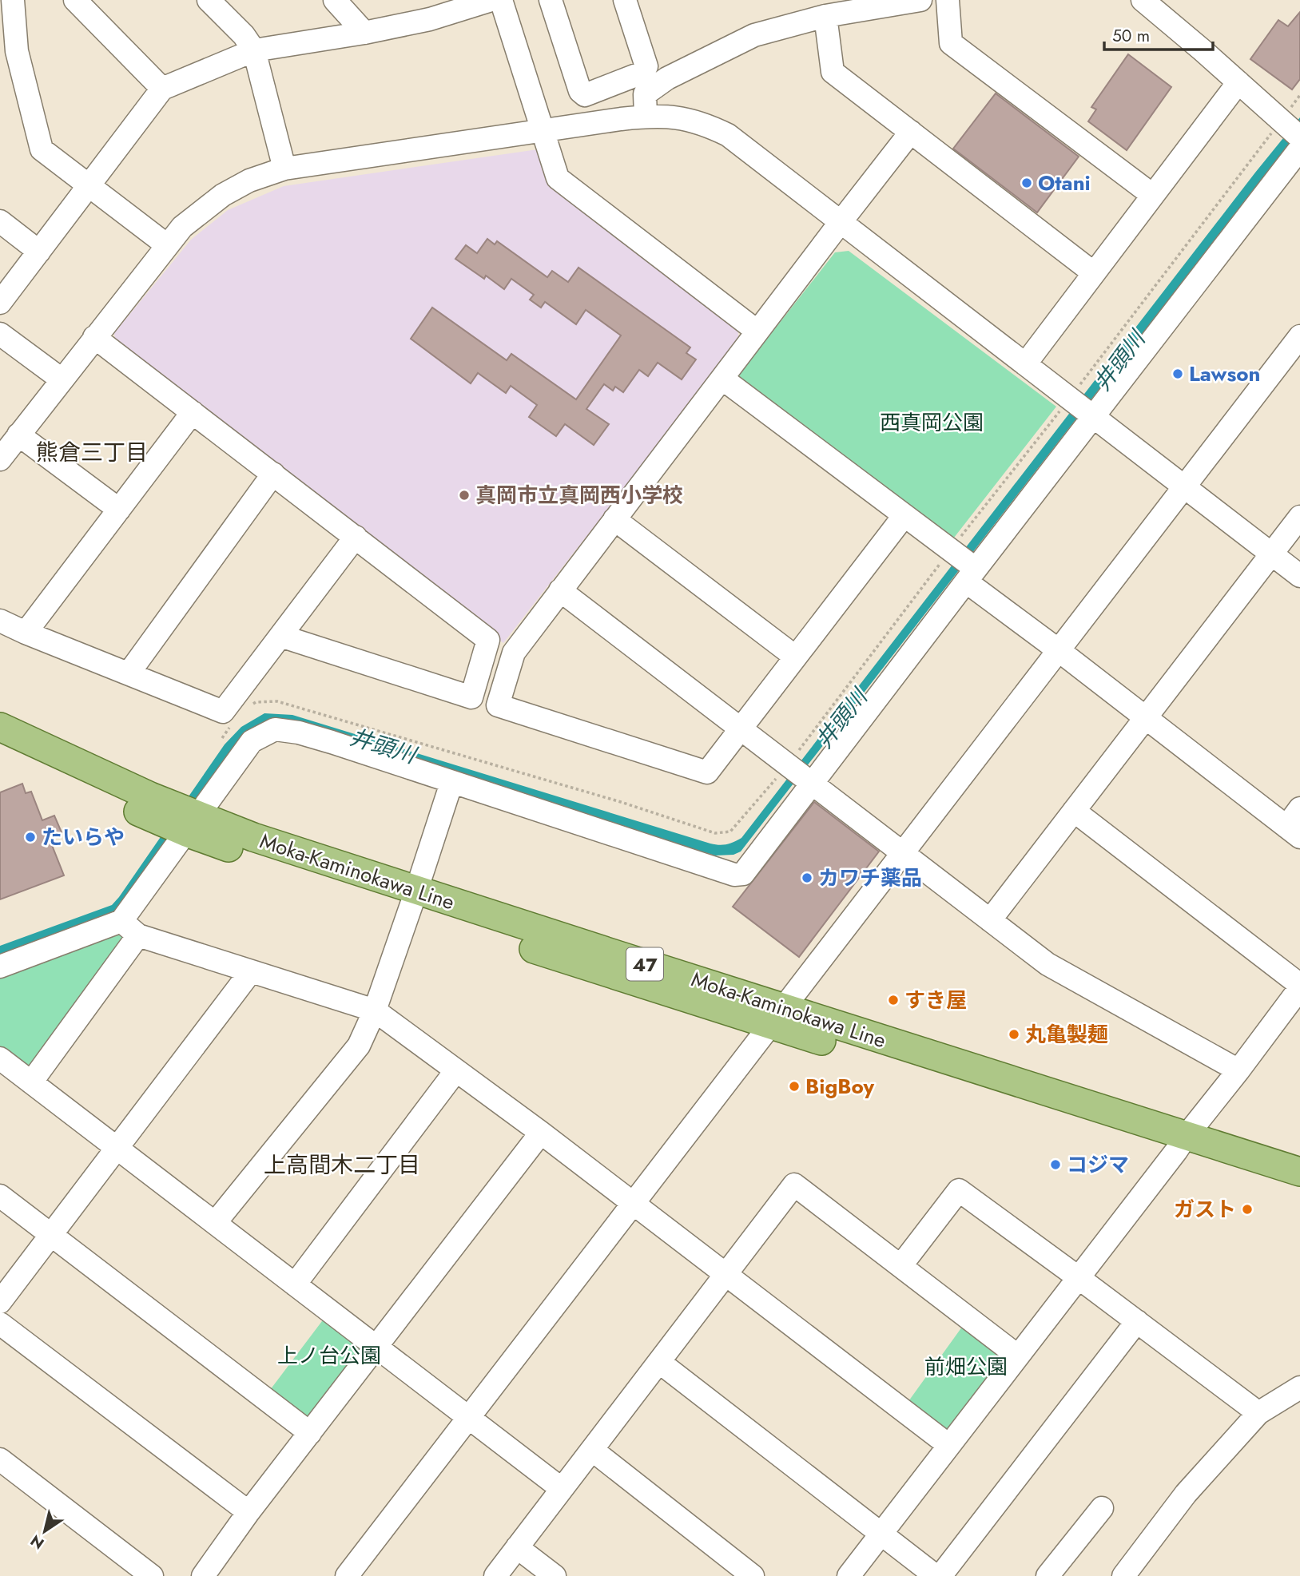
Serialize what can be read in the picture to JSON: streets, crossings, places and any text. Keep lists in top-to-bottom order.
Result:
{
  "streets": {
    "main road": ["Moka-Kaminokawa Line", "47"]
  },
  "districts": ["熊倉三丁目", "上高間木二丁目"],
  "water": ["井頭川"],
  "parks": ["西真岡公園", "上ノ台公園", "前畑公園"],
  "places": [
    "Otani",
    "Lawson",
    "真岡市立真岡西小学校",
    "たいらや",
    "カワチ薬品",
    "すき屋",
    "丸亀製麺",
    "BigBoy",
    "コジマ",
    "ガスト"
  ],
  "scale_bar": "50 m",
  "north": "bottom left"
}
